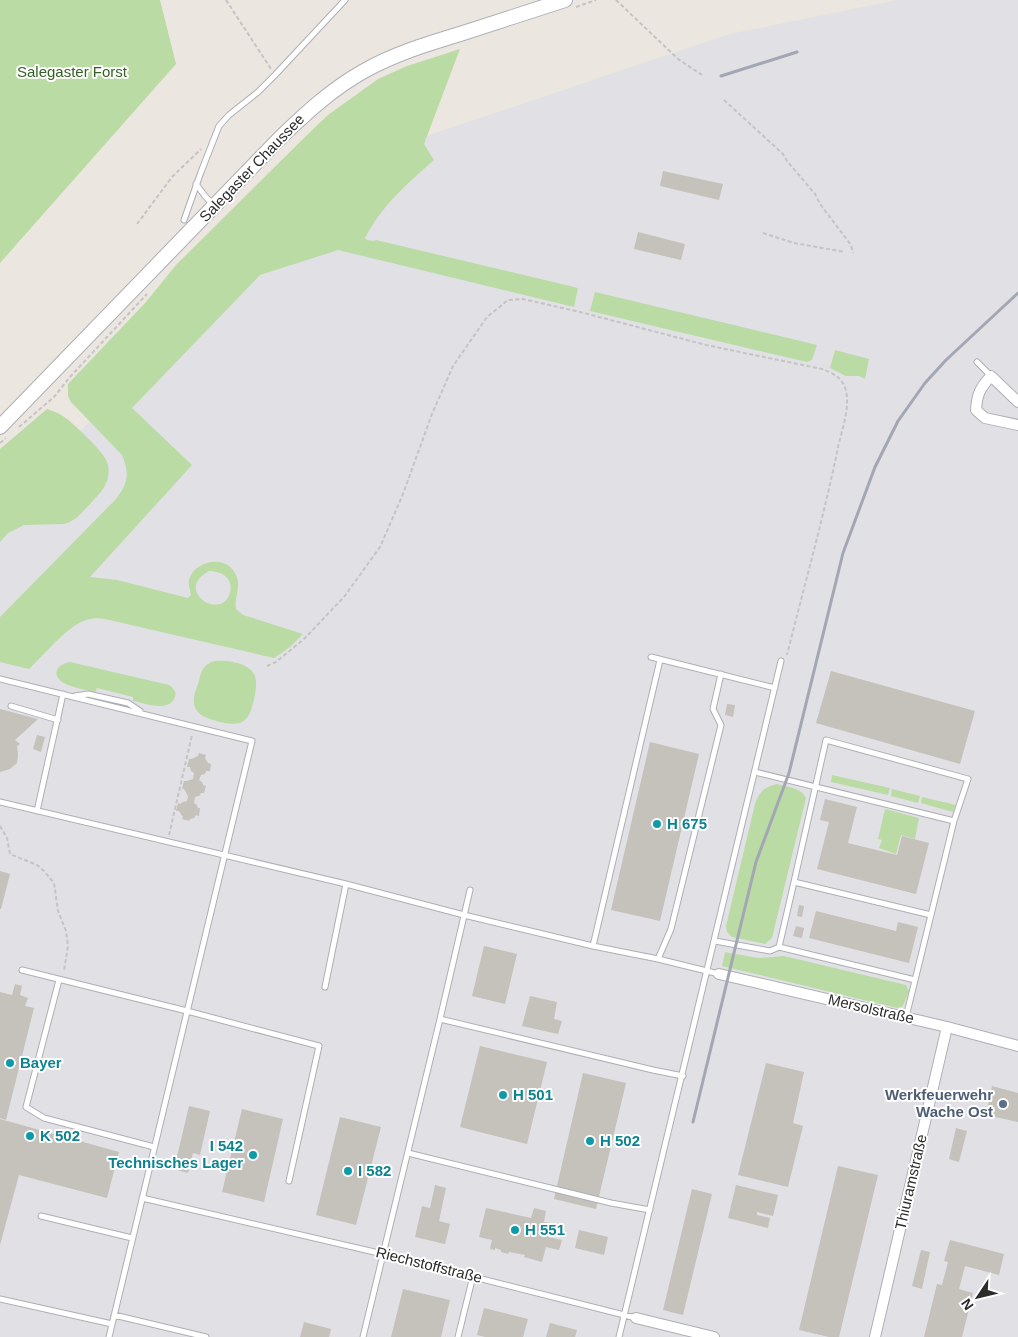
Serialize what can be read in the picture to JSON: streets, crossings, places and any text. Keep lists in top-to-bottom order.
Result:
{
  "streets": {
    "main road": ["Salegaster Chaussee"],
    "street": ["Mersolstraße", "Thiuramstraße", "Riechstoffstraße"]
  },
  "crossings": [
    ["Mersolstraße", "Thiuramstraße"]
  ],
  "parks": ["Salegaster Forst"],
  "places": [
    "H 675",
    "Bayer",
    "H 501",
    "Werkfeuerwehr Wache Ost",
    "K 502",
    "H 502",
    "I 542 Technisches Lager",
    "I 582",
    "H 551"
  ],
  "north": "bottom left"
}
